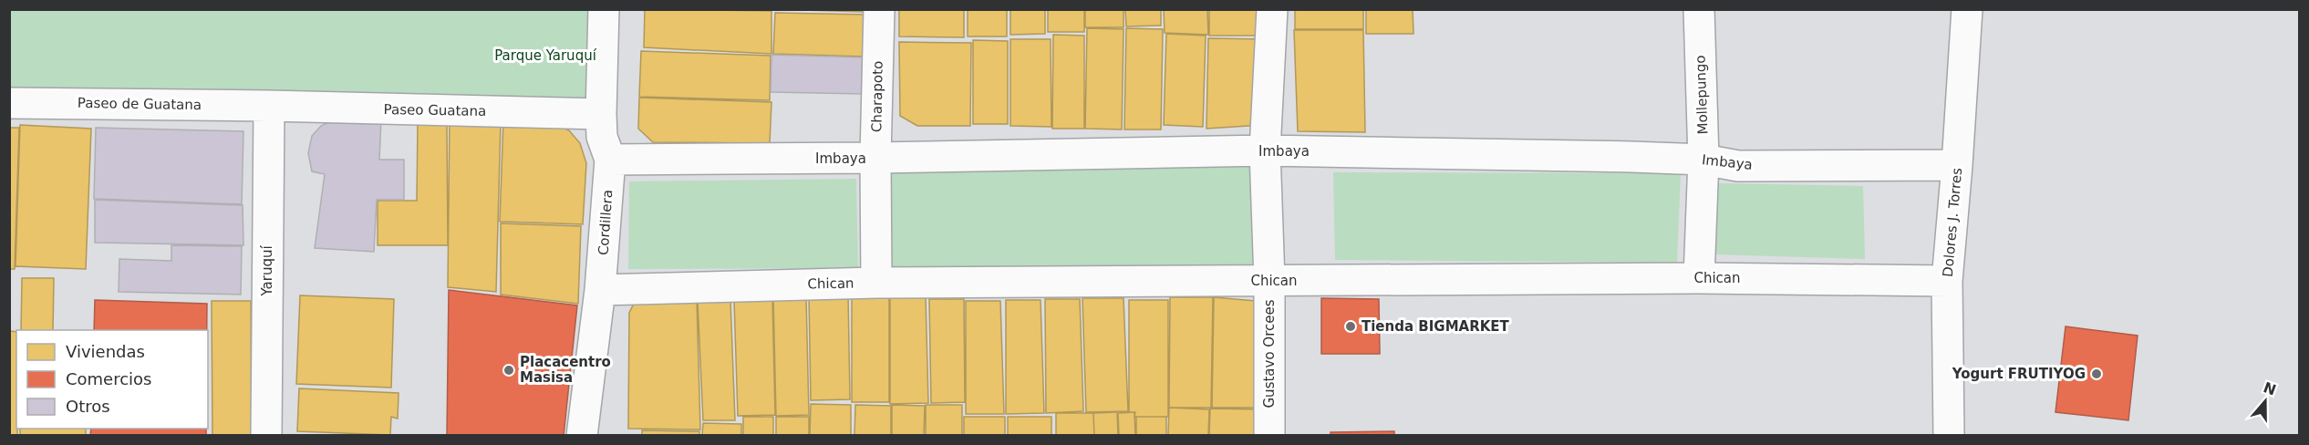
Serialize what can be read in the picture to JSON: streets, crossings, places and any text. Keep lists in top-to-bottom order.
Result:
{
  "streets": {
    "street": [
      "Mollepungo",
      "Charapoto",
      "Paseo de Guatana",
      "Paseo Guatana",
      "Imbaya",
      "Cordillera",
      "Dolores J. Torres",
      "Yaruquí",
      "Chican",
      "Gustavo Orcees"
    ]
  },
  "crossings": [
    ["Mollepungo", "Imbaya"],
    ["Mollepungo", "Chican"],
    ["Charapoto", "Imbaya"],
    ["Charapoto", "Chican"],
    ["Paseo de Guatana", "Paseo Guatana"],
    ["Paseo de Guatana", "Yaruquí"],
    ["Paseo Guatana", "Cordillera"],
    ["Paseo Guatana", "Yaruquí"],
    ["Imbaya", "Cordillera"],
    ["Imbaya", "Dolores J. Torres"],
    ["Imbaya", "Gustavo Orcees"],
    ["Cordillera", "Chican"],
    ["Dolores J. Torres", "Chican"],
    ["Chican", "Gustavo Orcees"]
  ],
  "parks": ["Parque Yaruquí"],
  "places": ["Tienda BIGMARKET", "Placacentro Masisa", "Yogurt FRUTIYOG"],
  "legend": ["Viviendas", "Comercios", "Otros"],
  "north": "top"
}
